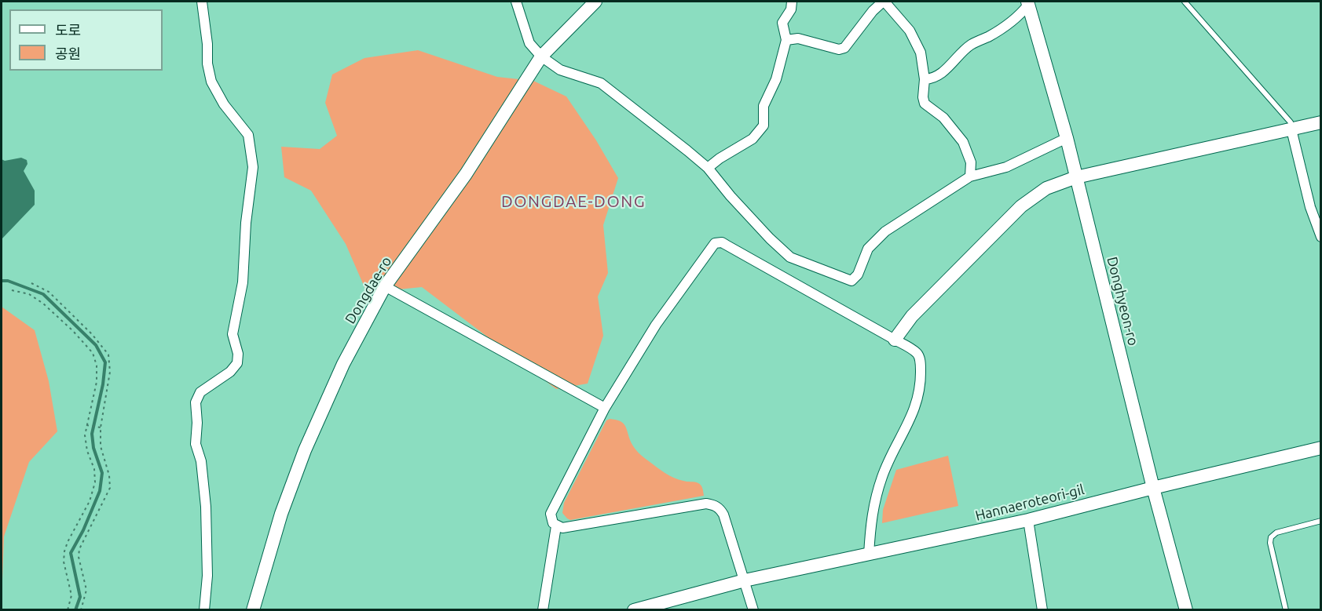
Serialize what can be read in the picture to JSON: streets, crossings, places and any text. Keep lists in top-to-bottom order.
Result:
{
  "streets": {
    "street": ["Dongdae-ro", "Donghyeon-ro", "Hannaeroteori-gil"]
  },
  "crossings": [
    ["Donghyeon-ro", "Hannaeroteori-gil"]
  ],
  "districts": ["DONGDAE-DONG"],
  "legend": ["도로", "공원"]
}
